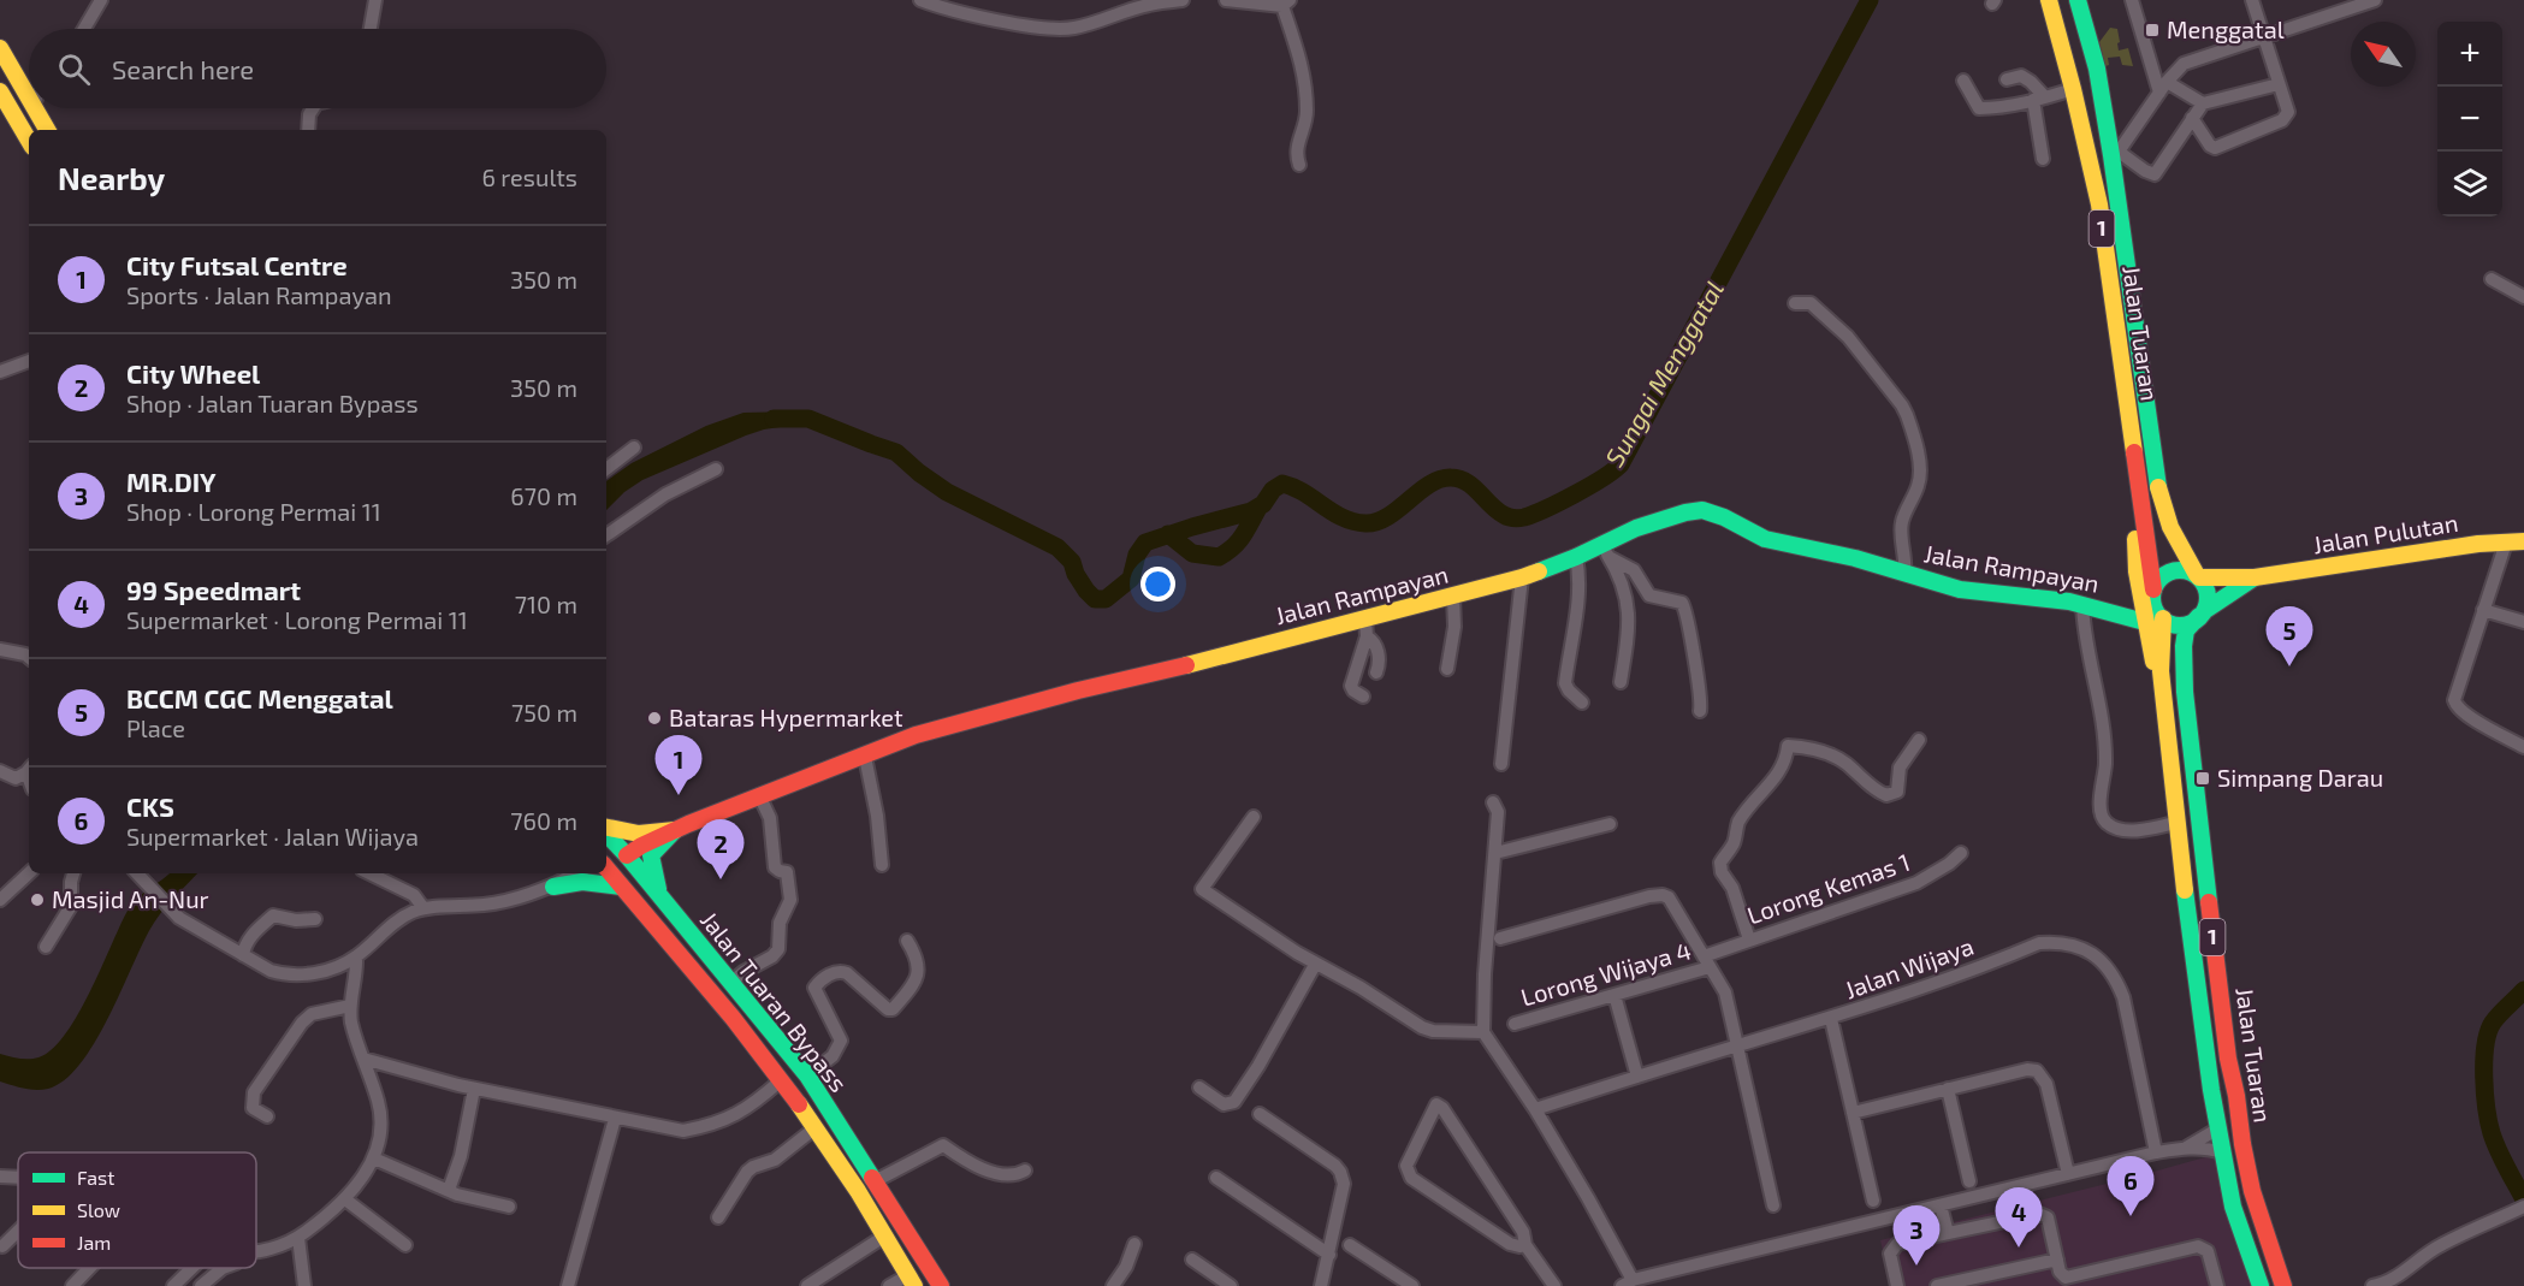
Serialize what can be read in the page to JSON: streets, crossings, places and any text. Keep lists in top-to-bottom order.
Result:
{
  "streets": {
    "main road": [
      "1",
      "Jalan Tuaran",
      "Jalan Pulutan",
      "Jalan Rampayan",
      "Jalan Tuaran Bypass"
    ],
    "street": ["Lorong Kemas 1", "Jalan Wijaya", "Lorong Wijaya 4"]
  },
  "crossings": [
    ["1", "Jalan Tuaran"],
    ["1", "Jalan Pulutan"],
    ["1", "Jalan Rampayan"],
    ["Jalan Tuaran", "Jalan Pulutan"],
    ["Jalan Tuaran", "Jalan Rampayan"],
    ["Jalan Pulutan", "Jalan Rampayan"],
    ["Jalan Rampayan", "Jalan Tuaran Bypass"],
    ["Lorong Kemas 1", "Lorong Wijaya 4"]
  ],
  "water": ["Sungai Menggatal"],
  "places": {
    "transit": ["Menggatal", "Simpang Darau"],
    "other": ["Bataras Hypermarket", "Masjid An-Nur"]
  },
  "legend": ["Fast", "Slow", "Jam"],
  "north": "top left",
  "page": {
    "map_buttons": ["+", "−"],
    "search": "Search here",
    "heading": ["Nearby", "6 results"],
    "list": [
      {
        "mark": "1",
        "name": "City Futsal Centre",
        "note": "Sports · Jalan Rampayan",
        "value": "350 m"
      },
      {
        "mark": "2",
        "name": "City Wheel",
        "note": "Shop · Jalan Tuaran Bypass",
        "value": "350 m"
      },
      {
        "mark": "3",
        "name": "MR.DIY",
        "note": "Shop · Lorong Permai 11",
        "value": "670 m"
      },
      {
        "mark": "4",
        "name": "99 Speedmart",
        "note": "Supermarket · Lorong Permai 11",
        "value": "710 m"
      },
      {
        "mark": "5",
        "name": "BCCM CGC Menggatal",
        "note": "Place",
        "value": "750 m"
      },
      {
        "mark": "6",
        "name": "CKS",
        "note": "Supermarket · Jalan Wijaya",
        "value": "760 m"
      }
    ],
    "pins": [
      "5",
      "1",
      "2",
      "6",
      "4",
      "3"
    ]
  }
}
